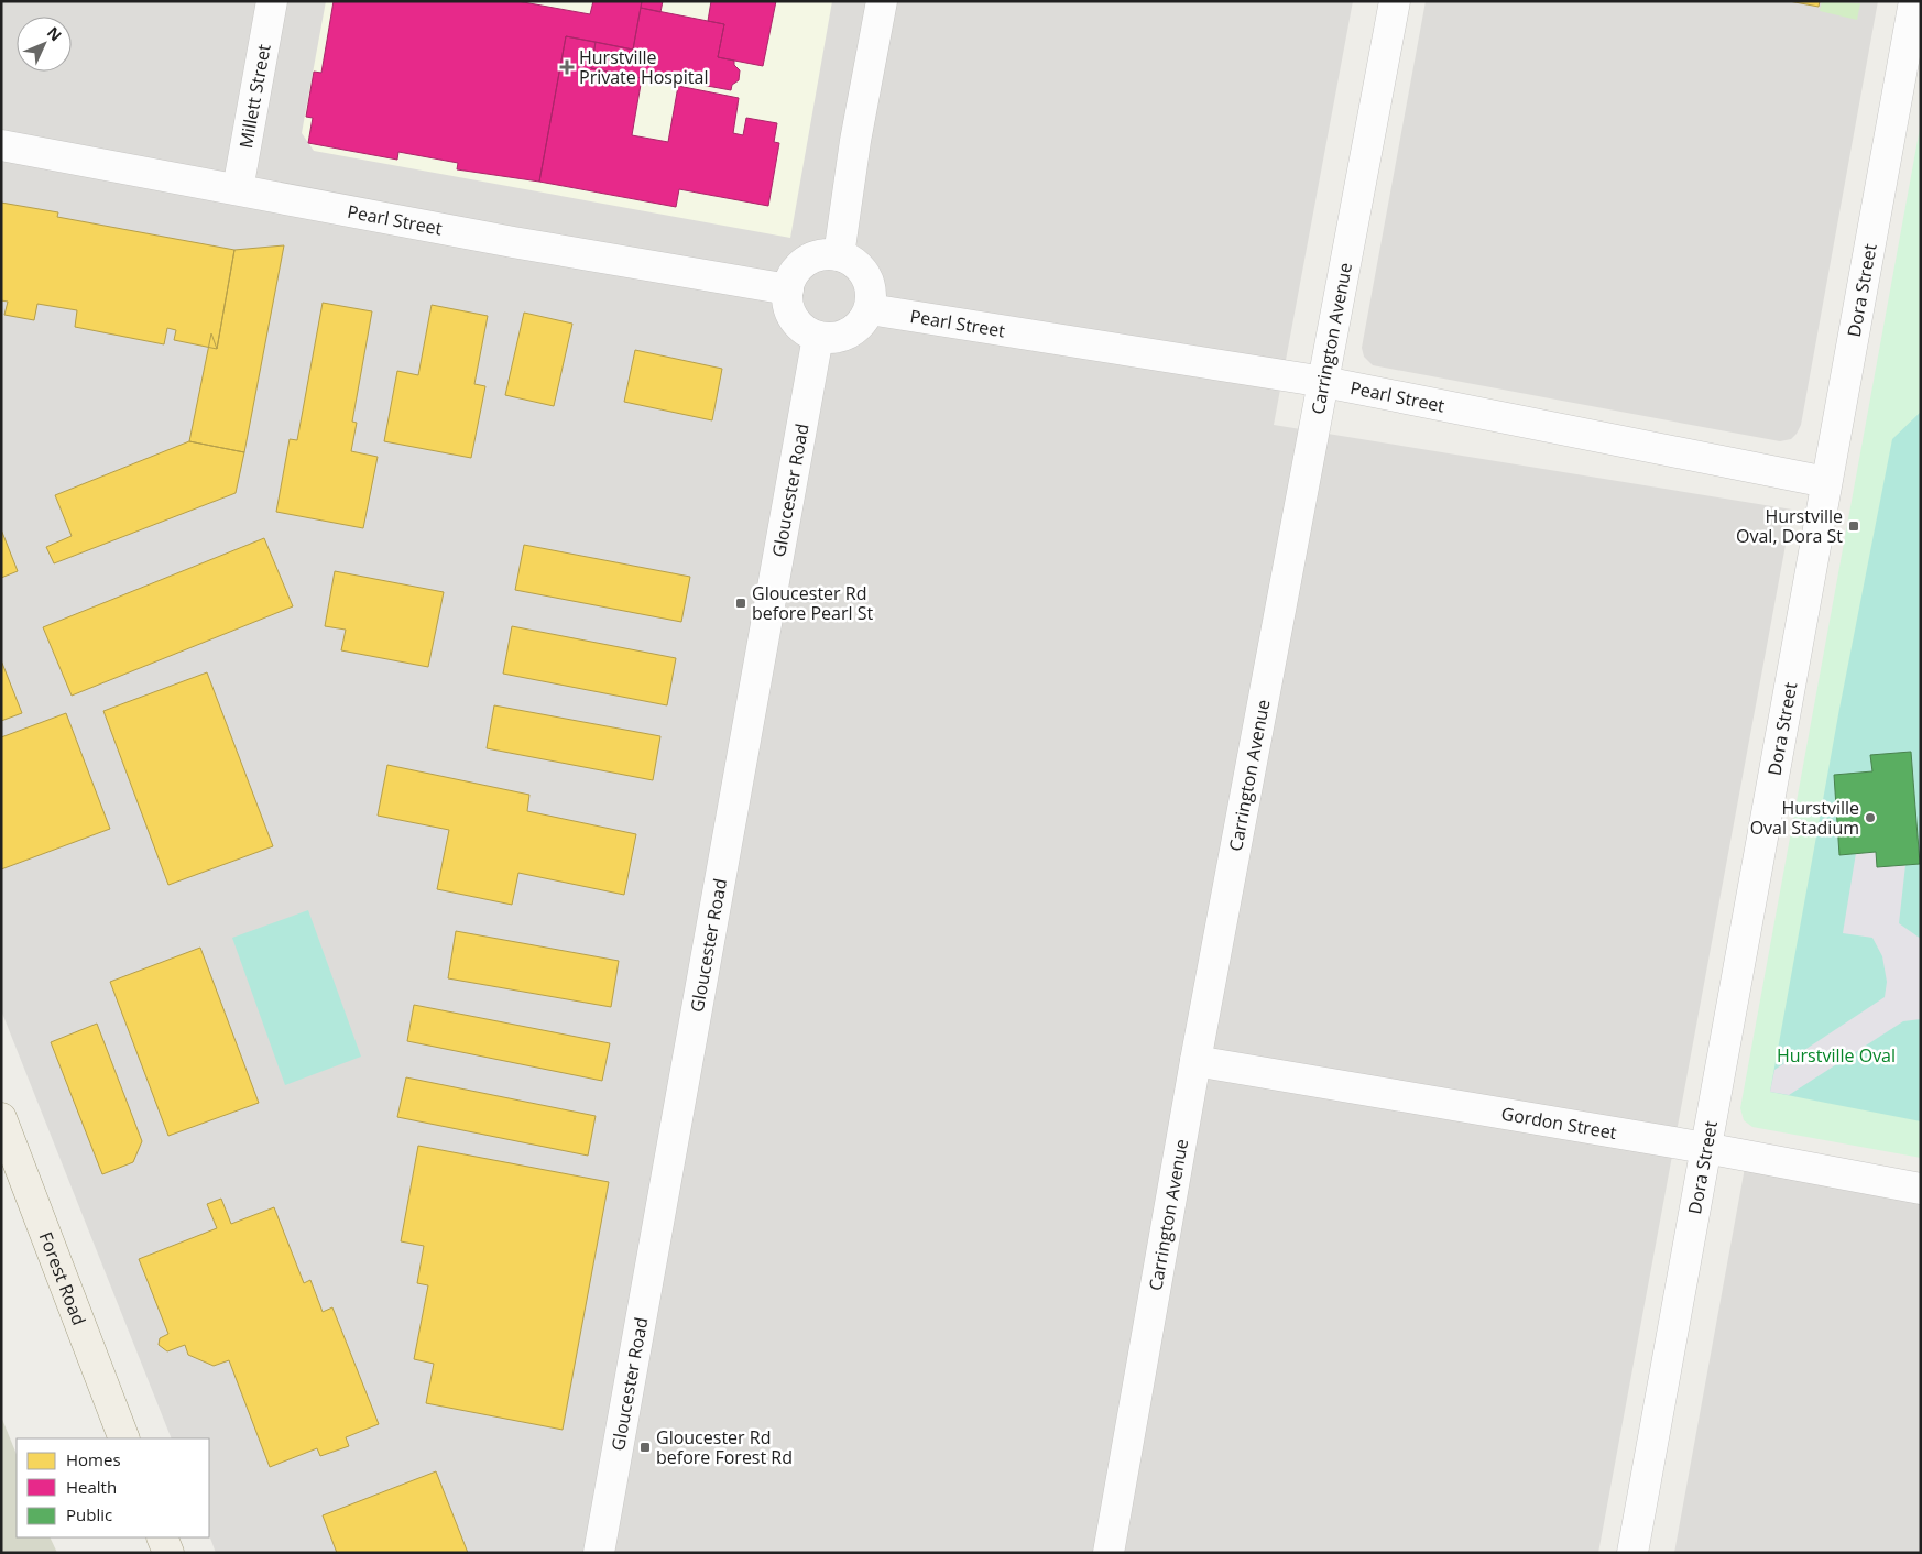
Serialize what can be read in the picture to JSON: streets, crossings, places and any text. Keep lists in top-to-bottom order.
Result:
{
  "streets": {
    "main road": ["Forest Road"],
    "street": [
      "Millett Street",
      "Pearl Street",
      "Dora Street",
      "Carrington Avenue",
      "Gloucester Road",
      "Gordon Street"
    ]
  },
  "crossings": [
    ["Millett Street", "Pearl Street"],
    ["Pearl Street", "Dora Street"],
    ["Pearl Street", "Carrington Avenue"],
    ["Pearl Street", "Gloucester Road"],
    ["Dora Street", "Gordon Street"],
    ["Carrington Avenue", "Gordon Street"]
  ],
  "parks": ["Hurstville Oval"],
  "places": {
    "health": ["Hurstville Private Hospital"],
    "transit": ["Hurstville Oval, Dora St", "Gloucester Rd before Pearl St", "Gloucester Rd before Forest Rd"],
    "other": ["Hurstville Oval Stadium"]
  },
  "legend": ["Homes", "Health", "Public"],
  "north": "top right"
}
